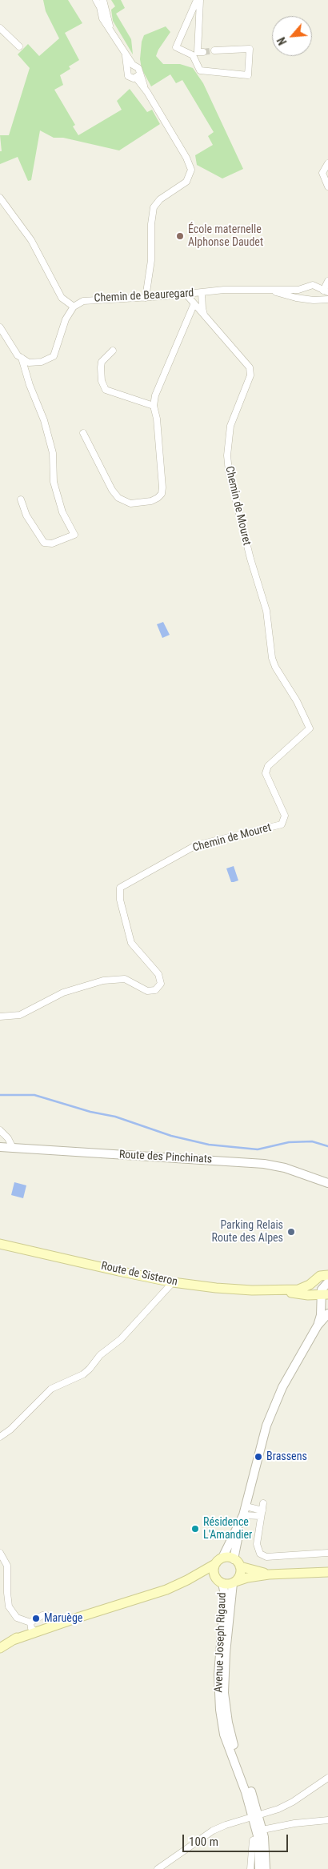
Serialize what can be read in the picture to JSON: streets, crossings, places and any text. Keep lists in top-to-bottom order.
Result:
{
  "streets": {
    "main road": ["Route de Sisteron"],
    "street": [
      "Chemin de Beauregard",
      "Chemin de Mouret",
      "Route des Pinchinats",
      "Avenue Joseph Rigaud"
    ]
  },
  "places": [
    "École maternelle Alphonse Daudet",
    "Parking Relais Route des Alpes",
    "Brassens",
    "Résidence L'Amandier",
    "Maruège"
  ],
  "scale_bar": "100 m",
  "north": "bottom left"
}
